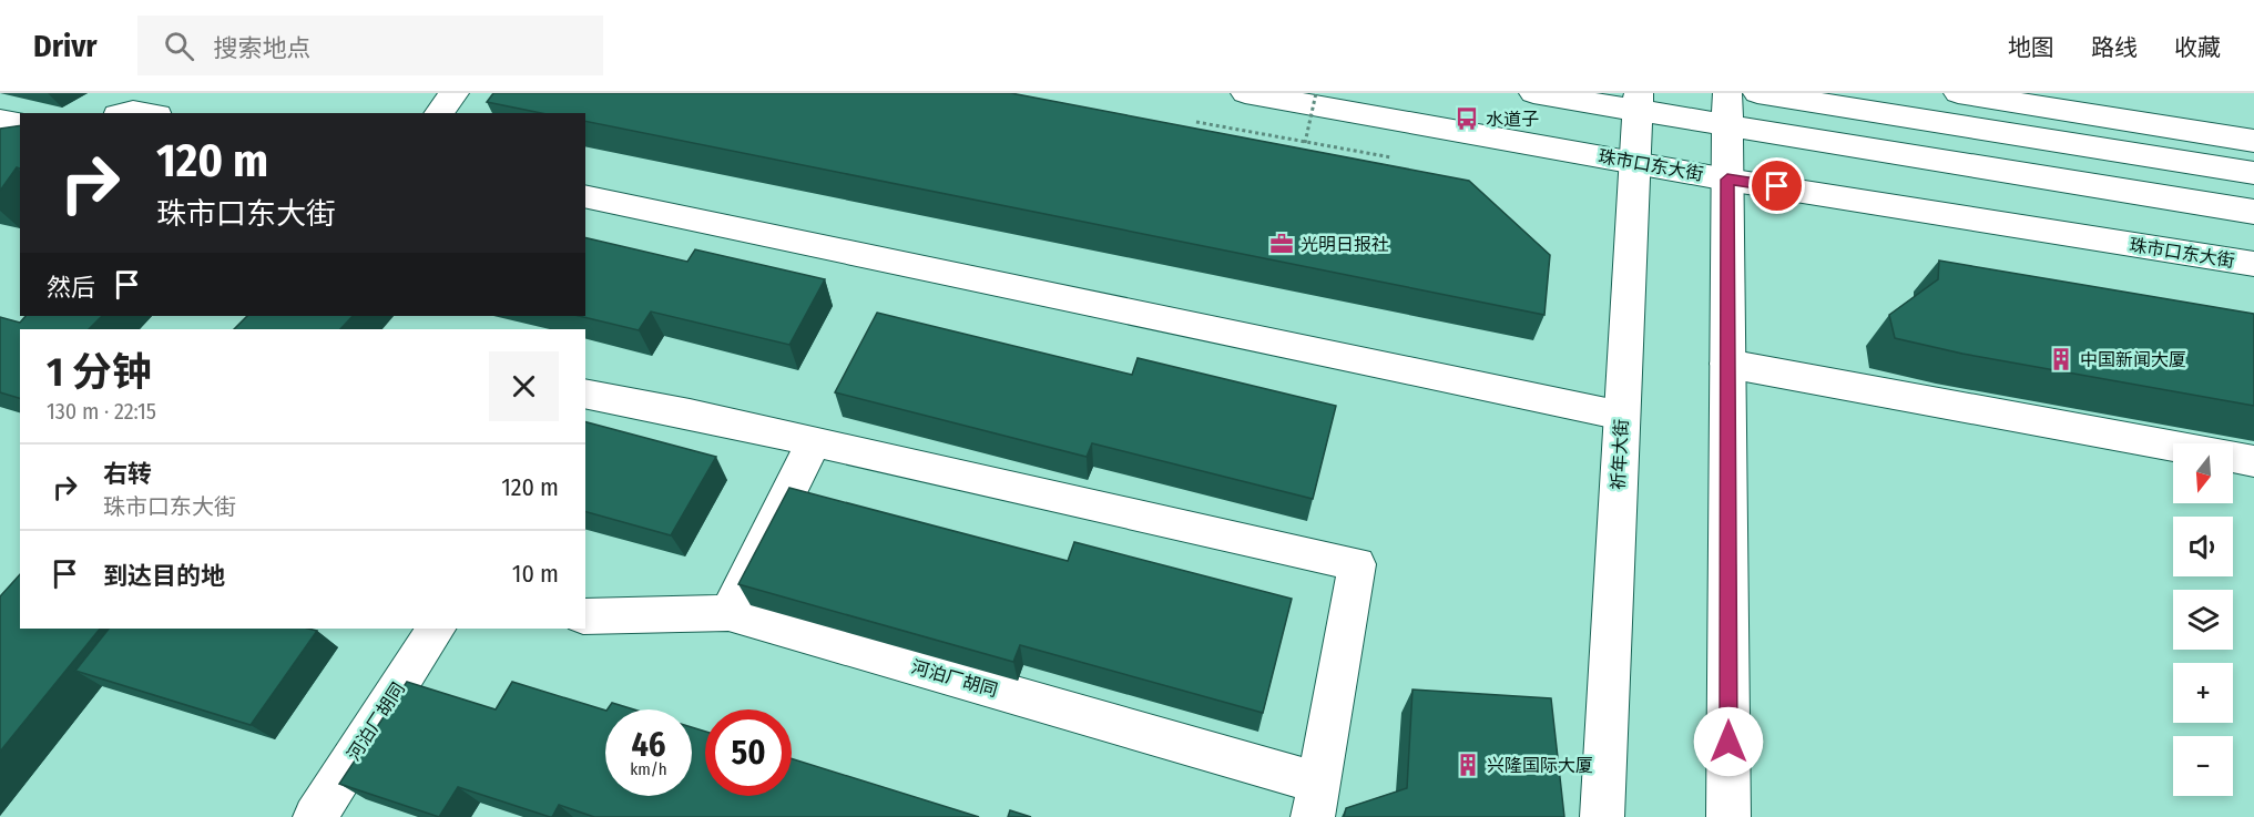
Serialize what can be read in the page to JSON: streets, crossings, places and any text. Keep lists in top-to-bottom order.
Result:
{
  "streets": {
    "street": ["珠市口东大街", "祈年大街", "河泊厂胡同"]
  },
  "crossings": [
    ["珠市口东大街", "祈年大街"]
  ],
  "places": {
    "bus stop": ["水道子"],
    "office": ["光明日报社"],
    "building": ["中国新闻大厦", "兴隆国际大厦"]
  },
  "north": "bottom",
  "page": {
    "header": "Drivr",
    "search": "搜索地点",
    "nav": ["地图", "路线", "收藏"],
    "turn": ["120 m", "珠市口东大街"],
    "then": "然后",
    "heading": ["1 分钟", "130 m · 22:15"],
    "list": [
      {
        "name": "右转",
        "note": "珠市口东大街",
        "value": "120 m"
      },
      {
        "name": "到达目的地",
        "value": "10 m"
      }
    ],
    "map_buttons": ["+", "−"],
    "speed": "46 km/h",
    "limit": "50"
  }
}
